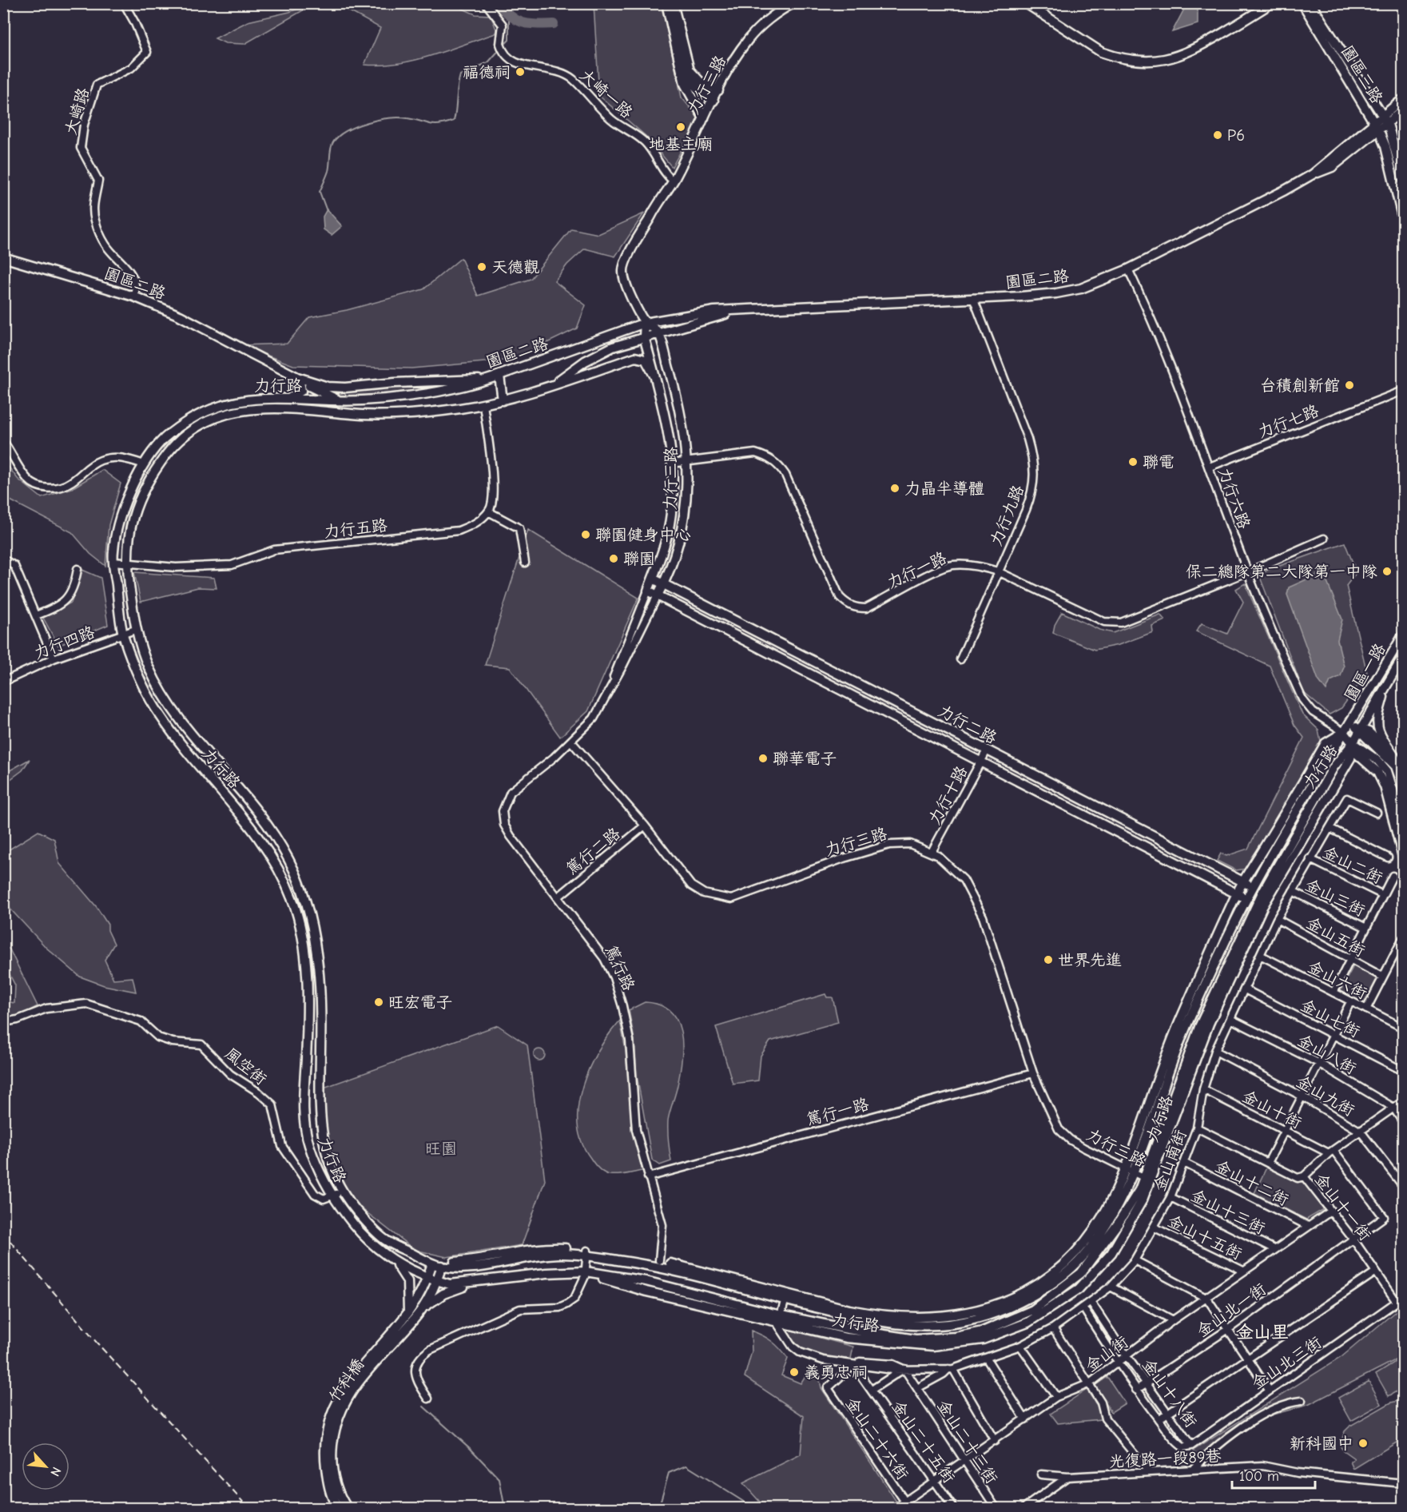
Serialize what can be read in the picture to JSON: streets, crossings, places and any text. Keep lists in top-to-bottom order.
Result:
{
  "streets": {
    "street": [
      "園區三路",
      "力行三路",
      "大崎一路",
      "大崎路",
      "園區二路",
      "力行路",
      "力行七路",
      "力行六路",
      "力行九路",
      "力行五路",
      "力行一路",
      "力行四路",
      "園區一路",
      "力行二路",
      "力行十路",
      "篤行二路",
      "金山二街",
      "金山三街",
      "金山五街",
      "篤行路",
      "金山六街",
      "金山七街",
      "金山八街",
      "風空街",
      "金山九街",
      "金山十街",
      "篤行一路",
      "金山南街",
      "金山十二街",
      "金山十一街",
      "金山十三街",
      "金山十五街",
      "金山北一街",
      "金山街",
      "金山北三街",
      "竹科橋",
      "金山十八街",
      "金山二十六街",
      "金山二十五街",
      "金山二十三街",
      "光復路一段89巷"
    ]
  },
  "crossings": [
    ["園區三路", "園區二路"],
    ["力行三路", "大崎一路"],
    ["力行三路", "園區二路"],
    ["力行三路", "力行路"],
    ["力行三路", "力行一路"],
    ["力行三路", "力行二路"],
    ["力行三路", "力行十路"],
    ["力行三路", "篤行二路"],
    ["力行三路", "篤行路"],
    ["力行三路", "篤行一路"],
    ["大崎路", "園區二路"],
    ["園區二路", "力行路"],
    ["園區二路", "力行六路"],
    ["園區二路", "力行九路"],
    ["力行路", "力行六路"],
    ["力行路", "力行五路"],
    ["力行路", "力行四路"],
    ["力行路", "園區一路"],
    ["力行路", "力行二路"],
    ["力行路", "篤行路"],
    ["力行路", "風空街"],
    ["力行路", "金山南街"],
    ["力行路", "竹科橋"],
    ["力行七路", "力行六路"],
    ["力行六路", "力行一路"],
    ["力行九路", "力行一路"],
    ["力行二路", "力行十路"],
    ["篤行二路", "篤行路"],
    ["金山二街", "金山南街"],
    ["金山三街", "金山南街"],
    ["金山五街", "金山南街"],
    ["篤行路", "篤行一路"],
    ["金山六街", "金山南街"],
    ["金山七街", "金山南街"],
    ["金山八街", "金山南街"],
    ["金山九街", "金山南街"],
    ["金山十街", "金山南街"],
    ["金山十街", "金山北一街"],
    ["金山南街", "金山十二街"],
    ["金山南街", "金山十一街"],
    ["金山南街", "金山十三街"],
    ["金山南街", "金山十五街"],
    ["金山南街", "金山十八街"],
    ["金山南街", "金山二十六街"],
    ["金山南街", "金山二十五街"],
    ["金山南街", "金山二十三街"],
    ["金山十二街", "金山街"],
    ["金山十一街", "金山北一街"],
    ["金山十一街", "金山街"],
    ["金山十一街", "金山北三街"],
    ["金山十三街", "金山街"],
    ["金山十五街", "金山街"],
    ["金山北一街", "金山十八街"],
    ["金山街", "金山十八街"],
    ["金山街", "金山二十六街"],
    ["金山街", "金山二十五街"],
    ["金山街", "金山二十三街"],
    ["金山北三街", "金山十八街"],
    ["金山二十六街", "金山二十五街"],
    ["金山二十五街", "金山二十三街"]
  ],
  "districts": ["金山里"],
  "parks": ["旺園"],
  "places": [
    "福德祠",
    "地基主廟",
    "P6",
    "天德觀",
    "台積創新館",
    "聯電",
    "力晶半導體",
    "聯園健身中心",
    "聯園",
    "保二總隊第二大隊第一中隊",
    "聯華電子",
    "世界先進",
    "旺宏電子",
    "義勇忠祠",
    "新科國中"
  ],
  "scale_bar": "100 m",
  "north": "bottom right"
}
